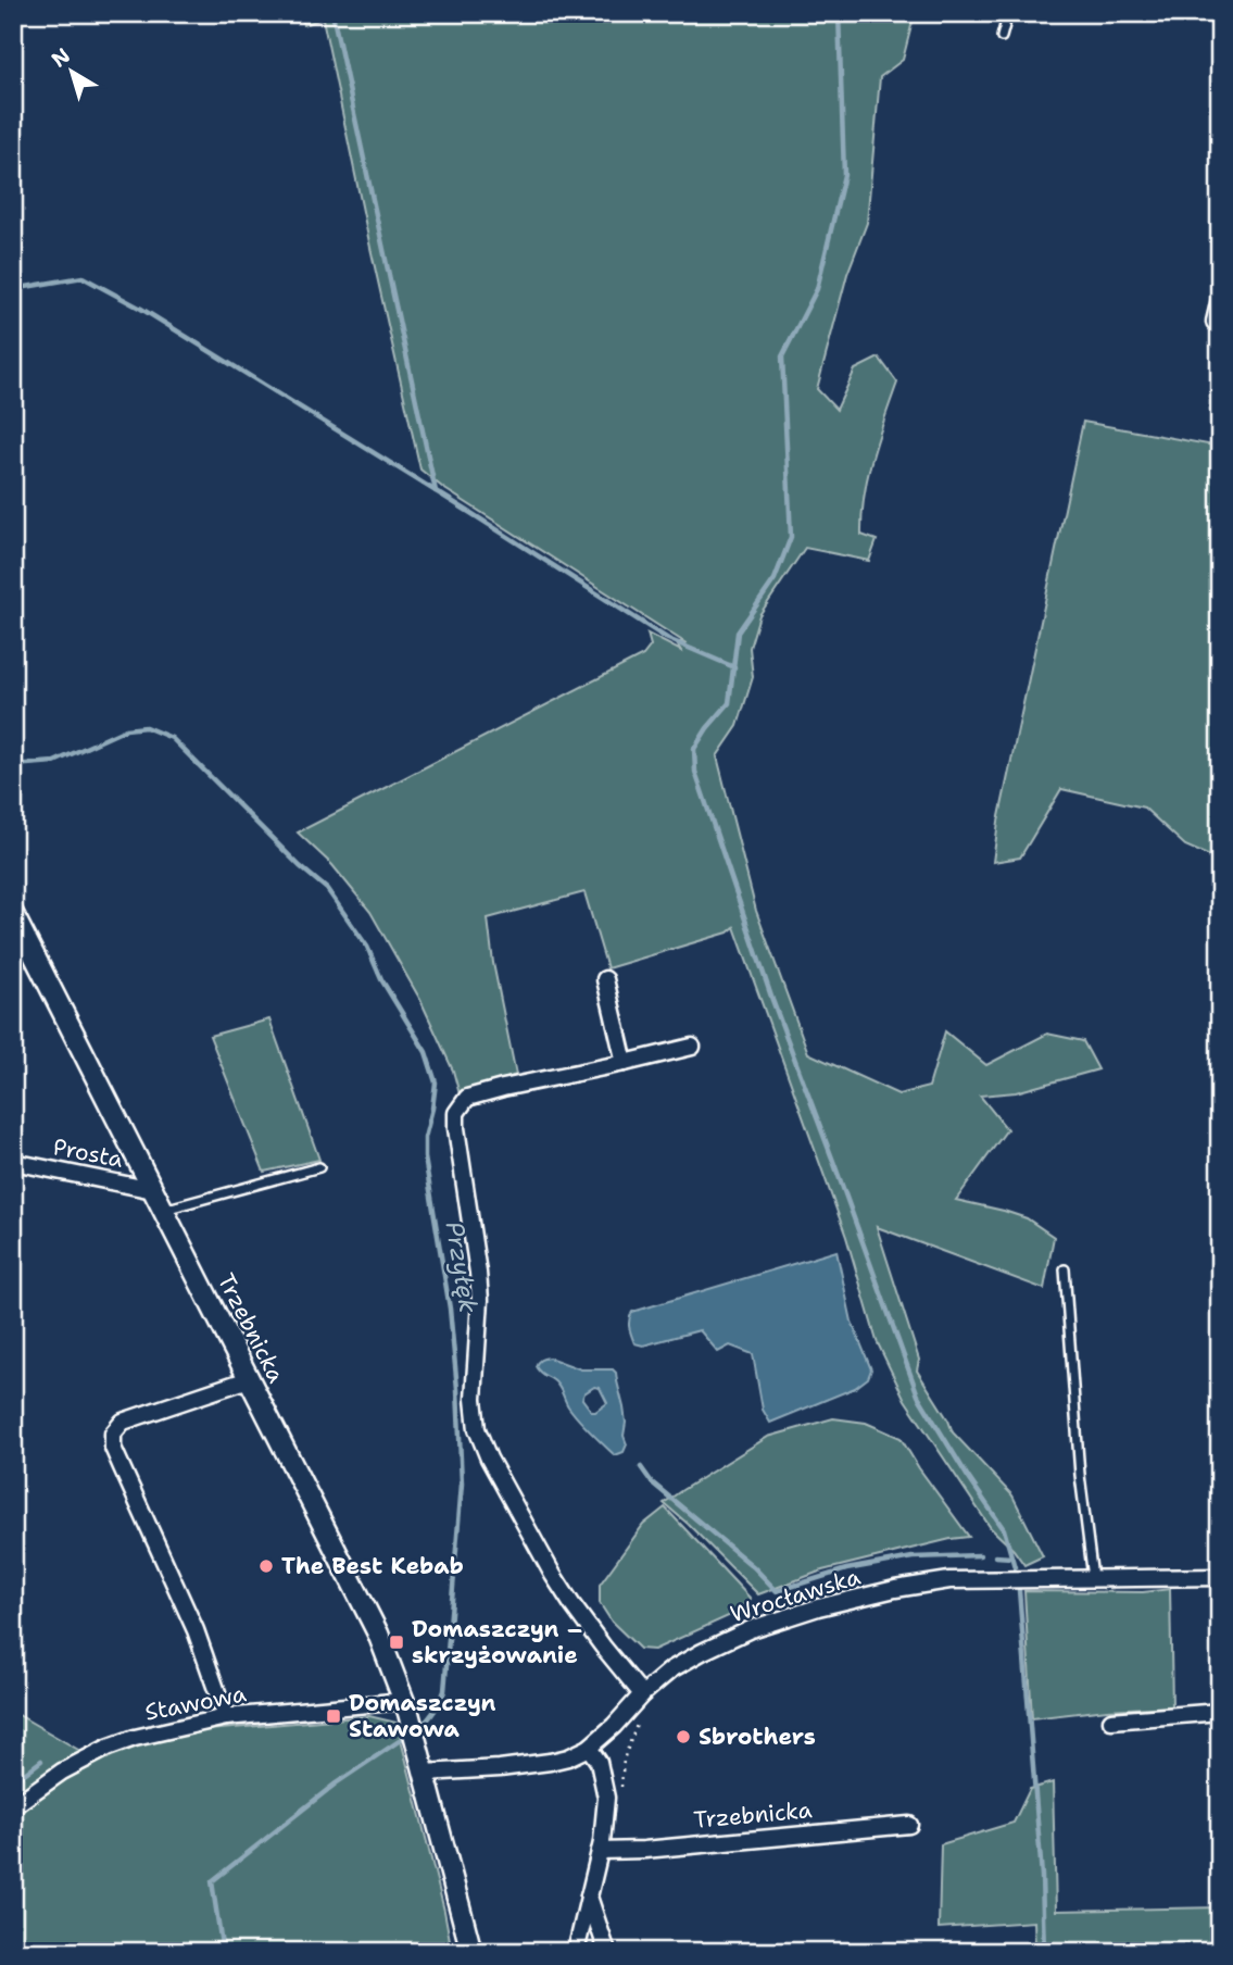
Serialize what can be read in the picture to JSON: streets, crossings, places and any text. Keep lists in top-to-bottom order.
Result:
{
  "streets": {
    "street": [
      "Prosta",
      "Trzebnicka",
      "Wrocławska",
      "Stawowa"
    ]
  },
  "crossings": [
    ["Prosta", "Trzebnicka"],
    ["Trzebnicka", "Wrocławska"],
    ["Trzebnicka", "Stawowa"]
  ],
  "water": ["Przyłęk"],
  "places": {
    "other": ["The Best Kebab", "Sbrothers"],
    "transit": ["Domaszczyn – skrzyżowanie", "Domaszczyn Stawowa"]
  },
  "north": "top left"
}
